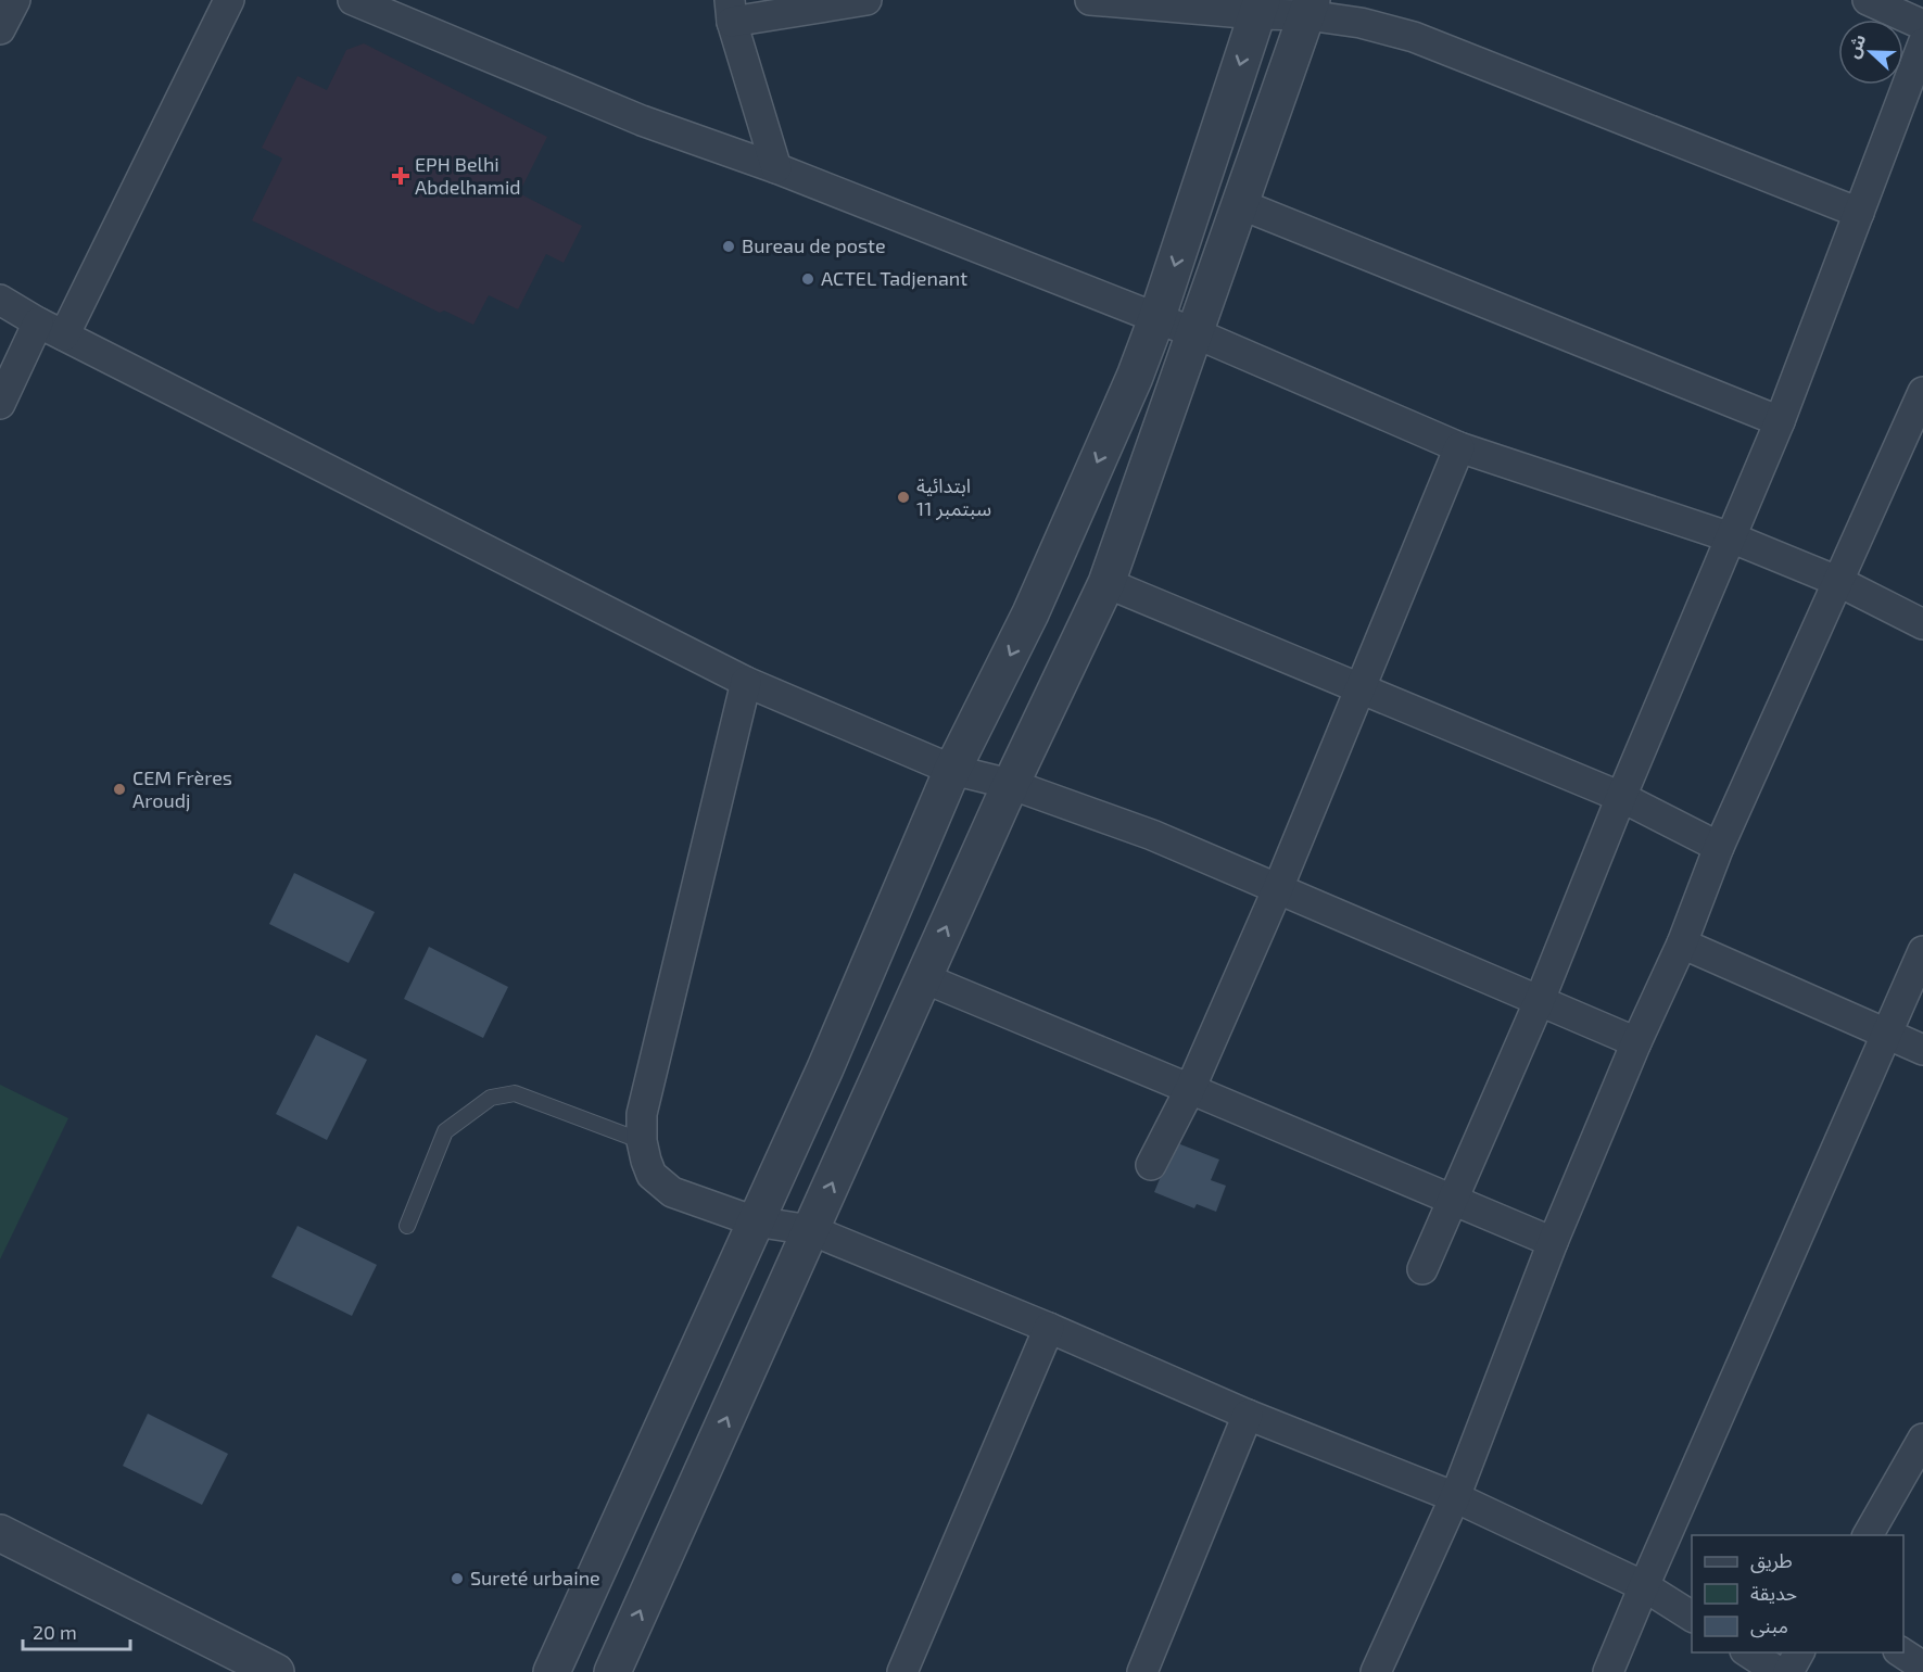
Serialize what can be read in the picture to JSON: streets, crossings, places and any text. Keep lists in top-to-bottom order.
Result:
{
  "places": {
    "health": ["EPH Belhi Abdelhamid"],
    "other": [
      "Bureau de poste",
      "ACTEL Tadjenant",
      "ابتدائية 11 سبتمبر",
      "CEM Frères Aroudj",
      "Sureté urbaine"
    ]
  },
  "legend": ["طريق", "حديقة", "مبنى"],
  "scale_bar": "20 m",
  "north": "left"
}
